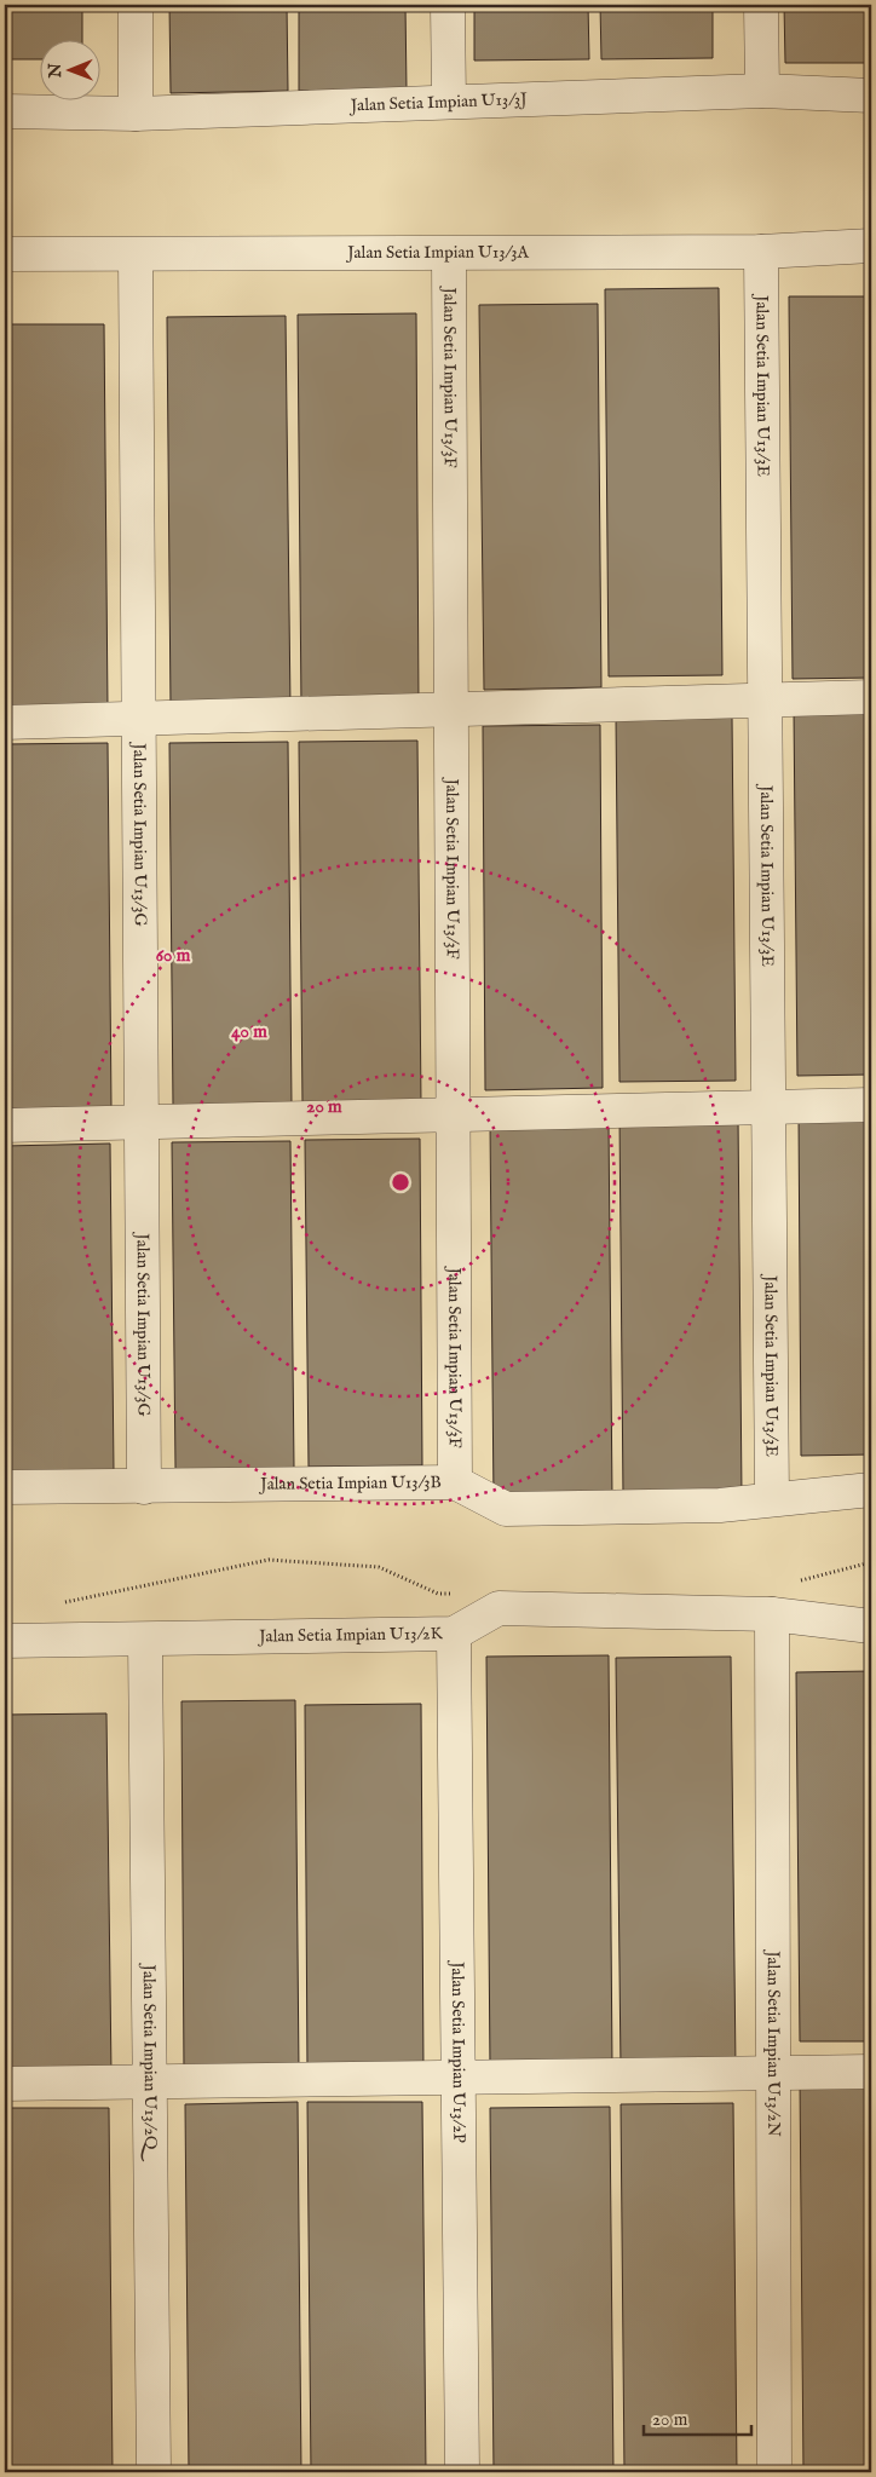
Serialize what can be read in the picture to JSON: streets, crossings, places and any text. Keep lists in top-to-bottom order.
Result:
{
  "streets": {
    "street": [
      "Jalan Setia Impian U13/3J",
      "Jalan Setia Impian U13/3A",
      "Jalan Setia Impian U13/3F",
      "Jalan Setia Impian U13/3E",
      "Jalan Setia Impian U13/3G",
      "Jalan Setia Impian U13/3B",
      "Jalan Setia Impian U13/2K",
      "Jalan Setia Impian U13/2N",
      "Jalan Setia Impian U13/2P",
      "Jalan Setia Impian U13/2Q"
    ]
  },
  "crossings": [
    ["Jalan Setia Impian U13/3A", "Jalan Setia Impian U13/3F"],
    ["Jalan Setia Impian U13/3A", "Jalan Setia Impian U13/3E"],
    ["Jalan Setia Impian U13/3A", "Jalan Setia Impian U13/3G"],
    ["Jalan Setia Impian U13/3F", "Jalan Setia Impian U13/3B"],
    ["Jalan Setia Impian U13/3E", "Jalan Setia Impian U13/3B"],
    ["Jalan Setia Impian U13/3G", "Jalan Setia Impian U13/3B"],
    ["Jalan Setia Impian U13/2K", "Jalan Setia Impian U13/2N"],
    ["Jalan Setia Impian U13/2K", "Jalan Setia Impian U13/2P"],
    ["Jalan Setia Impian U13/2K", "Jalan Setia Impian U13/2Q"]
  ],
  "scale_bar": "20 m",
  "north": "left",
  "rings": ["60 m", "40 m", "20 m"]
}
